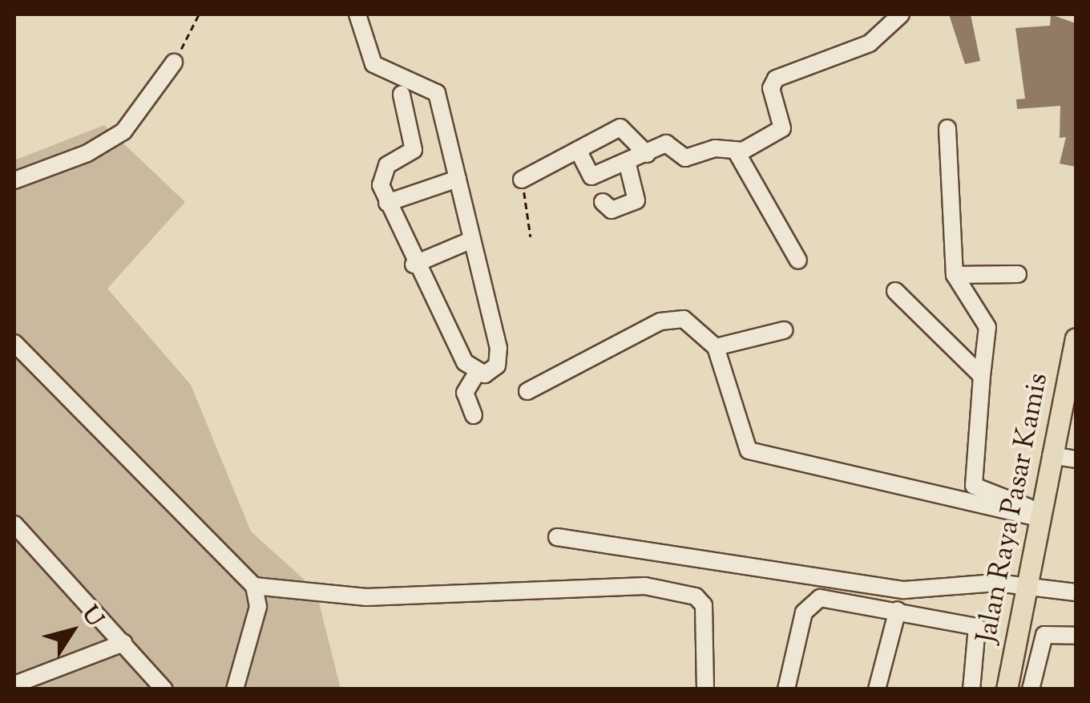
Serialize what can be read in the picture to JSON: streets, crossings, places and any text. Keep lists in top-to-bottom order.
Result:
{
  "streets": {
    "main road": ["Jalan Raya Pasar Kamis"]
  },
  "north": "top right"
}
